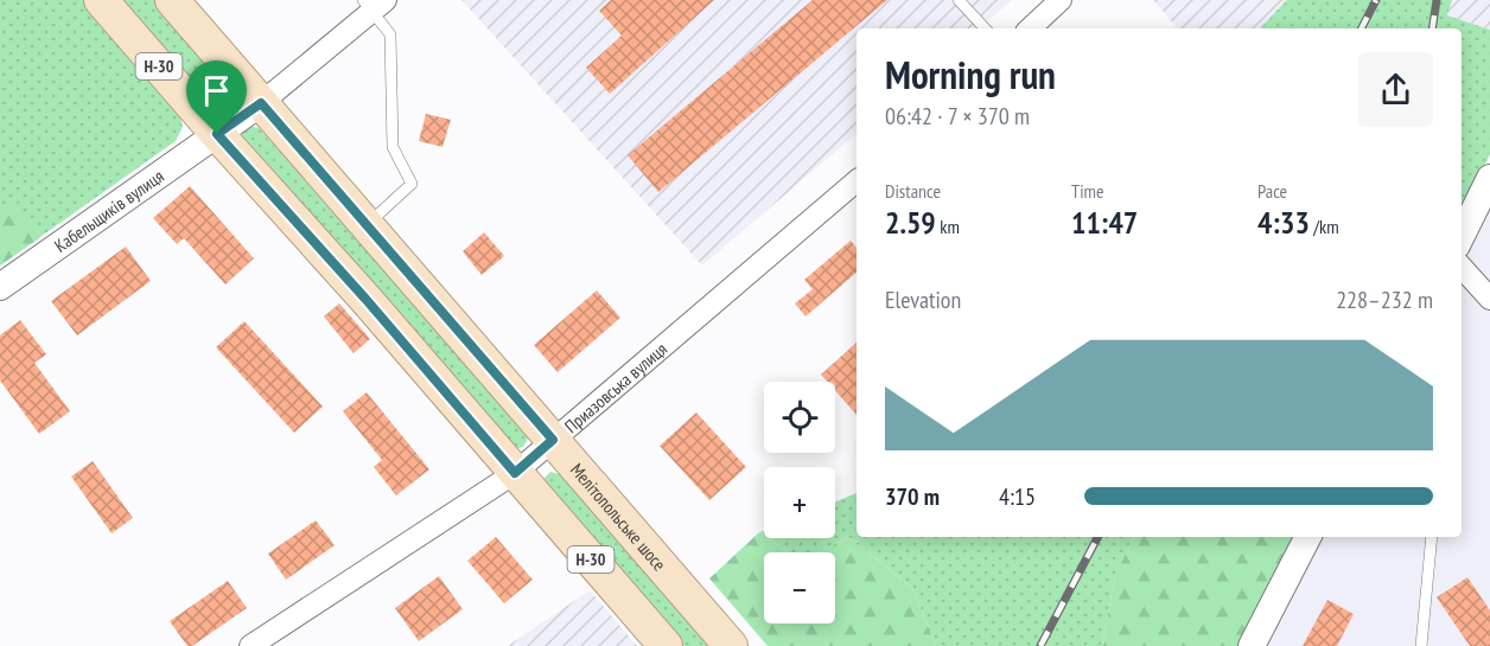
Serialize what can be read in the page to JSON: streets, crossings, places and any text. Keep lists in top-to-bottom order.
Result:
{
  "streets": {
    "main road": ["Н-30", "Мелітопольське шосе"],
    "street": ["Кабельщиків вулиця", "Приазовська вулиця"]
  },
  "crossings": [
    ["Н-30", "Кабельщиків вулиця"],
    ["Н-30", "Приазовська вулиця"],
    ["Кабельщиків вулиця", "Мелітопольське шосе"],
    ["Приазовська вулиця", "Мелітопольське шосе"]
  ],
  "page": {
    "heading": ["Morning run", "06:42 · 7 × 370 m"],
    "stats": [
      ["Distance", "2.59 km"],
      ["Time", "11:47"],
      ["Pace", "4:33 /km"]
    ],
    "chart": ["Elevation", "228–232 m"],
    "map_buttons": ["+", "−"],
    "list": [
      {
        "name": "370 m",
        "note": "4:15"
      }
    ]
  }
}
